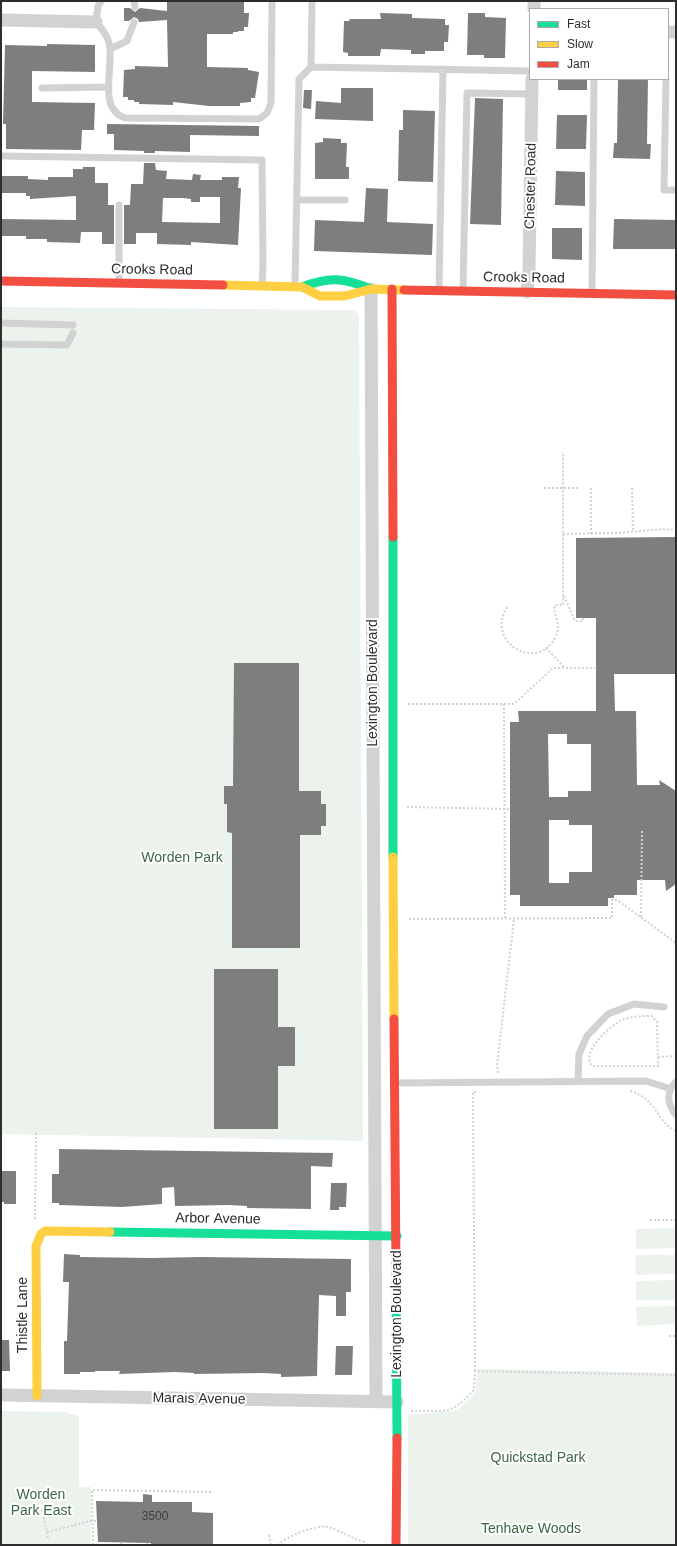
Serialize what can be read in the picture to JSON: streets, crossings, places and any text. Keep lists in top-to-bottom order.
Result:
{
  "streets": {
    "street": [
      "Chester Road",
      "Crooks Road",
      "Lexington Boulevard",
      "Arbor Avenue",
      "Thistle Lane",
      "Marais Avenue"
    ]
  },
  "crossings": [
    ["Chester Road", "Crooks Road"],
    ["Crooks Road", "Lexington Boulevard"],
    ["Lexington Boulevard", "Arbor Avenue"],
    ["Lexington Boulevard", "Marais Avenue"],
    ["Arbor Avenue", "Thistle Lane"],
    ["Thistle Lane", "Marais Avenue"]
  ],
  "parks": [
    "Worden Park",
    "Quickstad Park",
    "Worden Park East",
    "Tenhave Woods"
  ],
  "house_numbers": ["3500"],
  "legend": ["Fast", "Slow", "Jam"]
}
